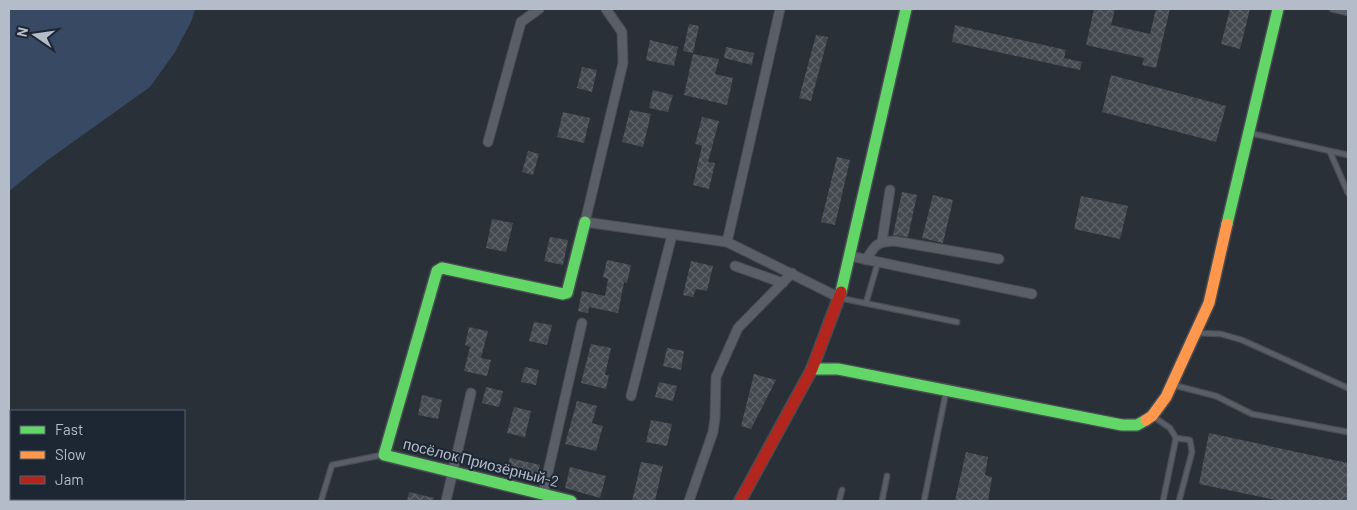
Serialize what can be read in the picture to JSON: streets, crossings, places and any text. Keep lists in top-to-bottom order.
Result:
{
  "streets": {
    "street": ["посёлок Приозёрный-2"]
  },
  "legend": ["Fast", "Slow", "Jam"],
  "north": "left"
}
